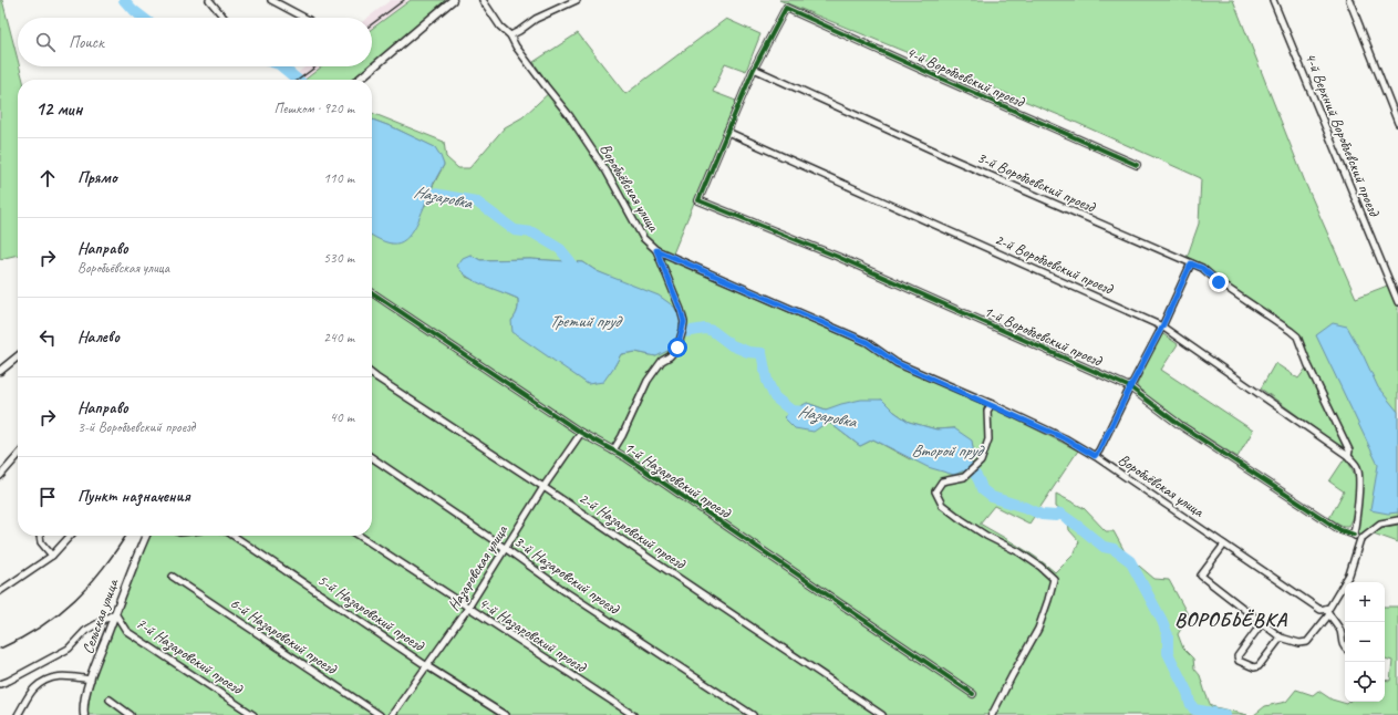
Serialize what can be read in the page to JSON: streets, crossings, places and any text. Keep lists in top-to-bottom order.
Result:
{
  "streets": {
    "street": [
      "4-й Воробъевский проезд",
      "4-й Верхний Воробъевский проезд",
      "3-й Воробъевский проезд",
      "Воробьёвская улица",
      "2-й Воробъевский проезд",
      "1-й Воробъевский проезд",
      "1-й Назаровский проезд",
      "2-й Назаровский проезд",
      "Назаровская улица",
      "3-й Назаровский проезд",
      "5-й Назаровский проезд",
      "Сельская улица",
      "4-й Назаровский проезд",
      "6-й Назаровский проезд",
      "7-й Назаровский проезд"
    ]
  },
  "crossings": [
    ["4-й Воробъевский проезд", "3-й Воробъевский проезд"],
    ["3-й Воробъевский проезд", "2-й Воробъевский проезд"],
    ["2-й Воробъевский проезд", "1-й Воробъевский проезд"],
    ["1-й Назаровский проезд", "Назаровская улица"],
    ["2-й Назаровский проезд", "Назаровская улица"],
    ["Назаровская улица", "3-й Назаровский проезд"],
    ["Назаровская улица", "5-й Назаровский проезд"],
    ["Назаровская улица", "4-й Назаровский проезд"],
    ["Сельская улица", "7-й Назаровский проезд"]
  ],
  "districts": ["ВОРОБЬЁВКА"],
  "water": ["Назаровка", "Третий пруд", "Второй пруд"],
  "page": {
    "search": "Поиск",
    "heading": ["12 мин", "Пешком · 920 m"],
    "list": [
      ["Прямо", "110 m"],
      ["Направо", "Воробьёвская улица", "530 m"],
      ["Налево", "240 m"],
      ["Направо", "3-й Воробъевский проезд", "40 m"],
      "Пункт назначения"
    ],
    "map_buttons": ["+", "−"]
  }
}
